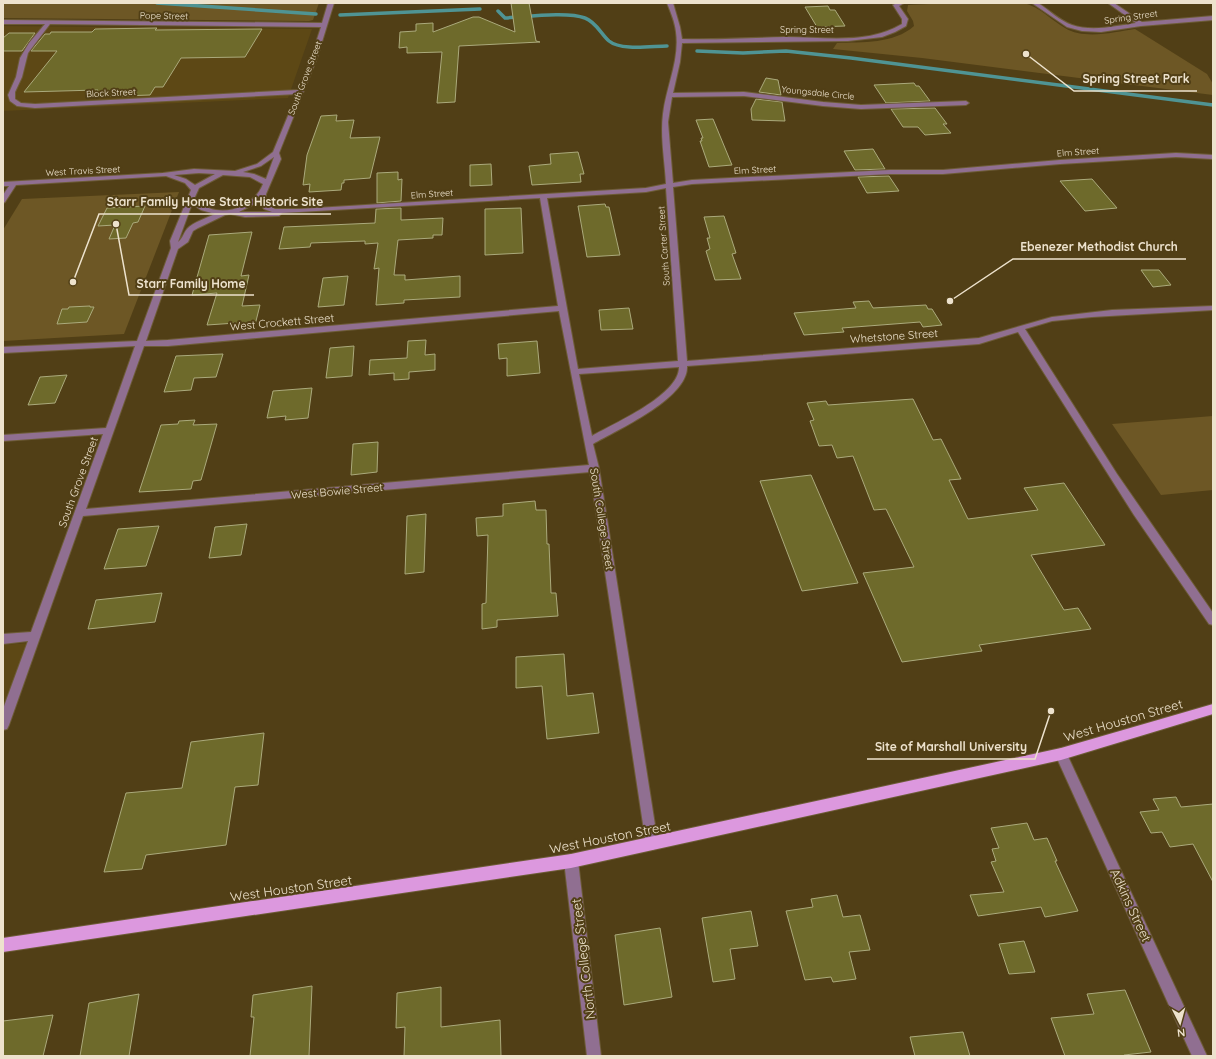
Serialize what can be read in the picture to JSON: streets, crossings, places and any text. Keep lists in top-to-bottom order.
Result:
{
  "streets": {
    "main road": ["West Houston Street"],
    "street": [
      "Pope Street",
      "Spring Street",
      "South Grove Street",
      "Block Street",
      "Youngsdale Circle",
      "Elm Street",
      "West Travis Street",
      "South Carter Street",
      "West Crockett Street",
      "Whetstone Street",
      "West Bowie Street",
      "South College Street",
      "Adkins Street",
      "North College Street"
    ]
  },
  "crossings": [
    ["Pope Street", "South Grove Street"],
    ["Pope Street", "Block Street"],
    ["Spring Street", "South Carter Street"],
    ["South Grove Street", "Block Street"],
    ["South Grove Street", "Elm Street"],
    ["South Grove Street", "West Travis Street"],
    ["South Grove Street", "West Crockett Street"],
    ["South Grove Street", "West Bowie Street"],
    ["Youngsdale Circle", "South Carter Street"],
    ["Elm Street", "South Carter Street"],
    ["Elm Street", "South College Street"],
    ["South Carter Street", "Whetstone Street"],
    ["South Carter Street", "South College Street"],
    ["West Crockett Street", "South College Street"],
    ["Whetstone Street", "South College Street"],
    ["West Bowie Street", "South College Street"],
    ["South College Street", "West Houston Street"],
    ["West Houston Street", "Adkins Street"],
    ["West Houston Street", "North College Street"]
  ],
  "places": [
    "Spring Street Park",
    "Starr Family Home",
    "Starr Family Home State Historic Site",
    "Ebenezer Methodist Church",
    "Site of Marshall University"
  ],
  "north": "bottom"
}
